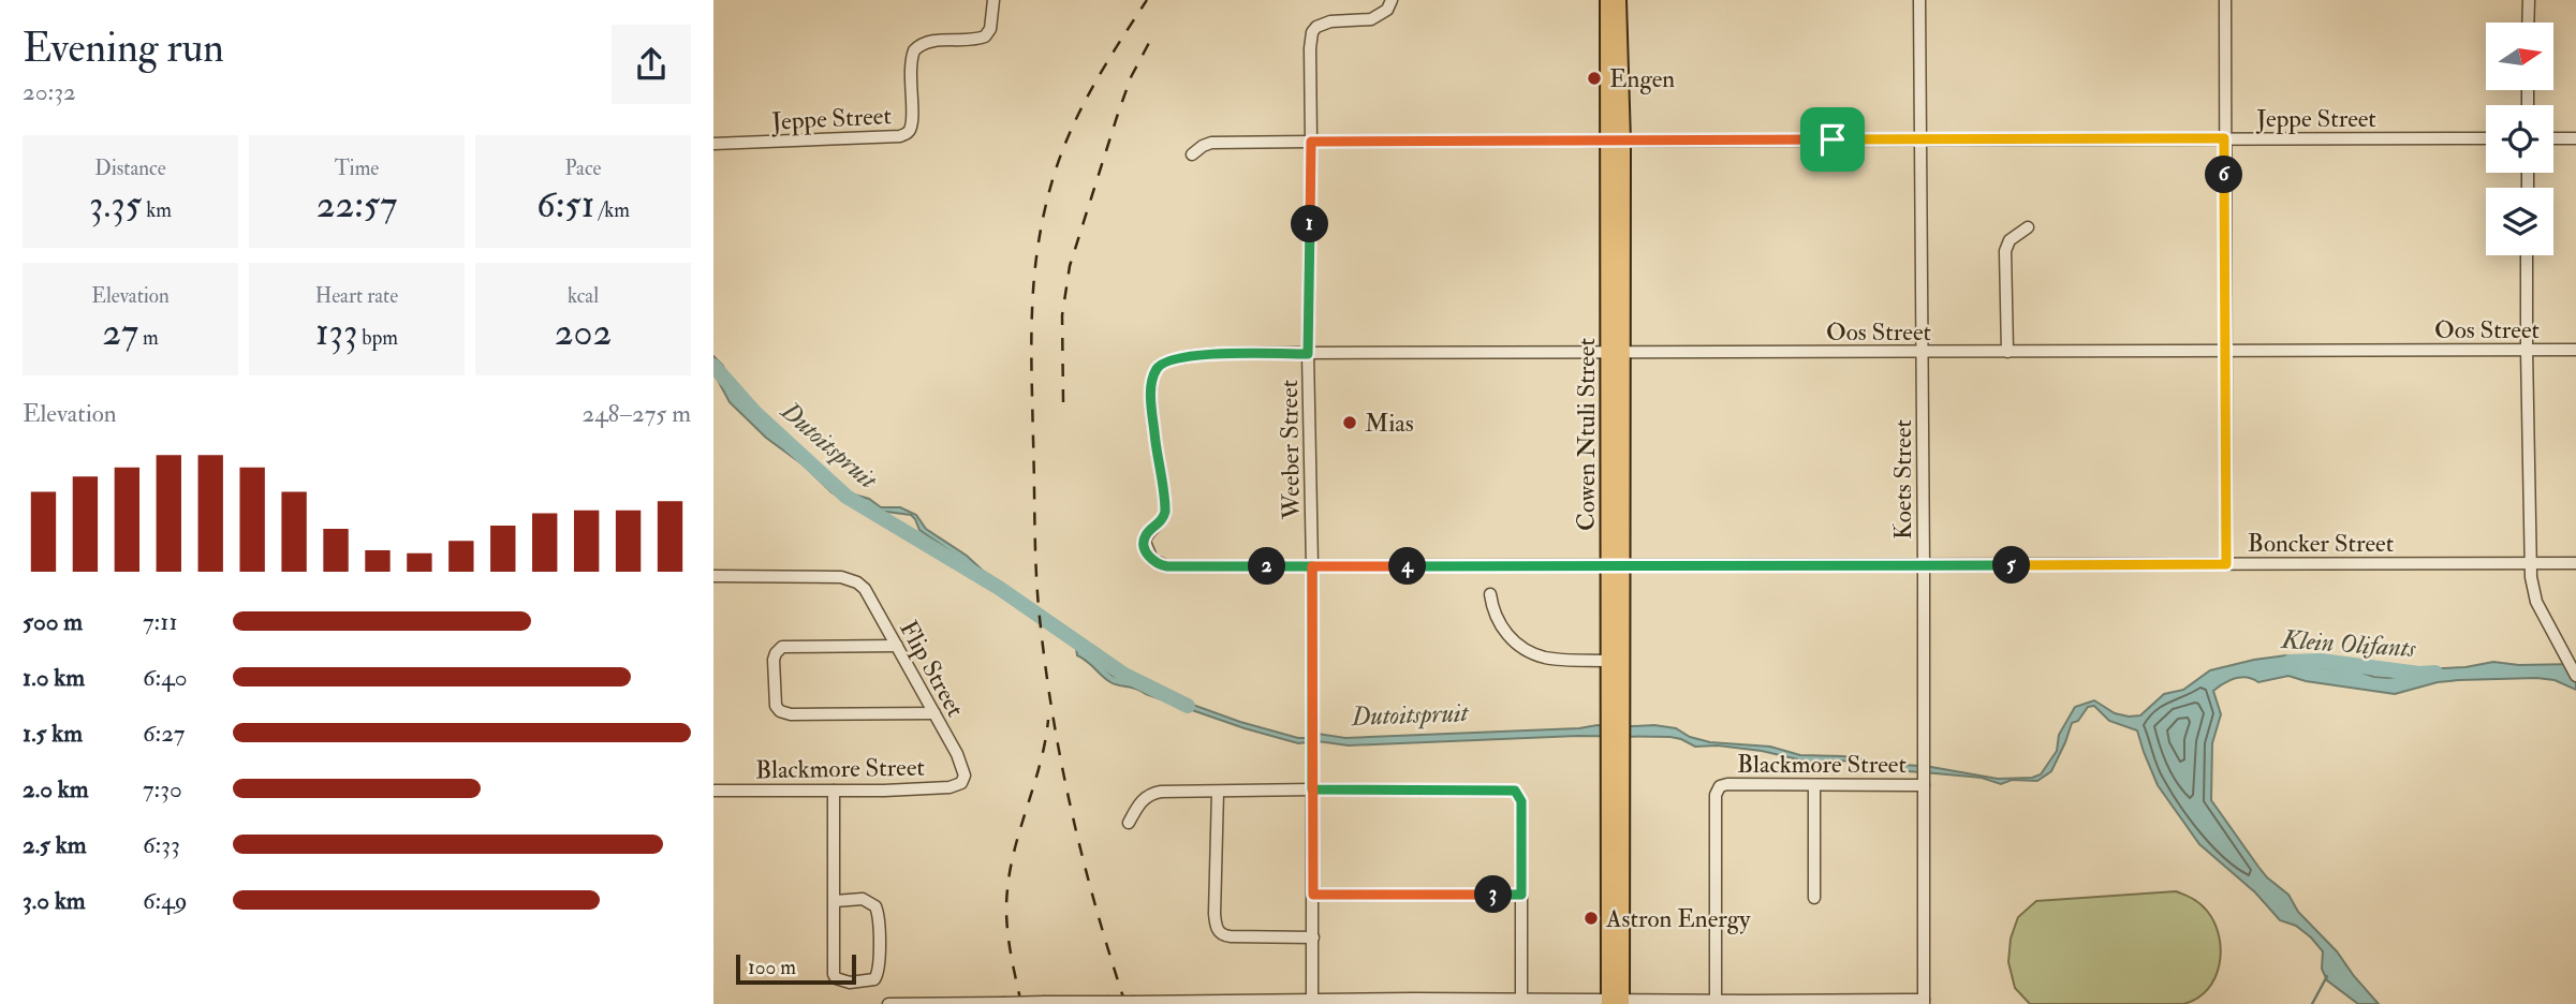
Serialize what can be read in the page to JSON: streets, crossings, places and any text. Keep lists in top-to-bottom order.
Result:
{
  "streets": {
    "highway": ["Cowen Ntuli Street"],
    "street": [
      "Jeppe Street",
      "Oos Street",
      "Weeber Street",
      "Koets Street",
      "Boncker Street",
      "Flip Street",
      "Blackmore Street"
    ]
  },
  "crossings": [
    ["Jeppe Street", "Cowen Ntuli Street"],
    ["Jeppe Street", "Weeber Street"],
    ["Jeppe Street", "Koets Street"],
    ["Oos Street", "Cowen Ntuli Street"],
    ["Oos Street", "Weeber Street"],
    ["Oos Street", "Koets Street"],
    ["Oos Street", "Boncker Street"],
    ["Cowen Ntuli Street", "Boncker Street"],
    ["Weeber Street", "Boncker Street"],
    ["Koets Street", "Boncker Street"],
    ["Koets Street", "Blackmore Street"],
    ["Flip Street", "Blackmore Street"]
  ],
  "water": ["Dutoitspruit", "Klein Olifants"],
  "places": ["Engen", "Mias", "Astron Energy"],
  "scale_bar": "100 m",
  "north": "right",
  "page": {
    "heading": ["Evening run", "20:32"],
    "stats": [
      ["Distance", "3.35 km"],
      ["Time", "22:57"],
      ["Pace", "6:51 /km"],
      ["Elevation", "27 m"],
      ["Heart rate", "133 bpm"],
      ["kcal", "202"]
    ],
    "pins": [
      "6",
      "1",
      "5",
      "2",
      "4",
      "3"
    ],
    "chart": ["Elevation", "248–275 m"],
    "list": [
      {
        "name": "500 m",
        "note": "7:11"
      },
      {
        "name": "1.0 km",
        "note": "6:40"
      },
      {
        "name": "1.5 km",
        "note": "6:27"
      },
      {
        "name": "2.0 km",
        "note": "7:30"
      },
      {
        "name": "2.5 km",
        "note": "6:33"
      },
      {
        "name": "3.0 km",
        "note": "6:49"
      }
    ],
    "scale": "100 m"
  }
}
